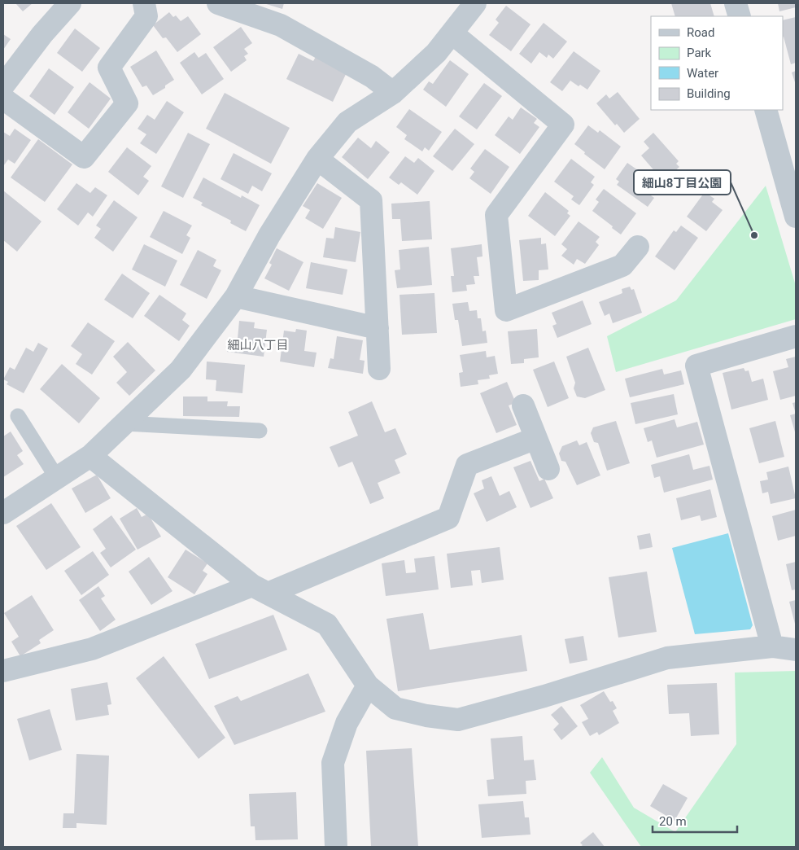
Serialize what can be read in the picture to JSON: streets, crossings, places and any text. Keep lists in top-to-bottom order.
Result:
{
  "districts": ["細山八丁目"],
  "places": ["細山8丁目公園"],
  "legend": [
    "Road",
    "Park",
    "Water",
    "Building"
  ],
  "scale_bar": "20 m"
}
